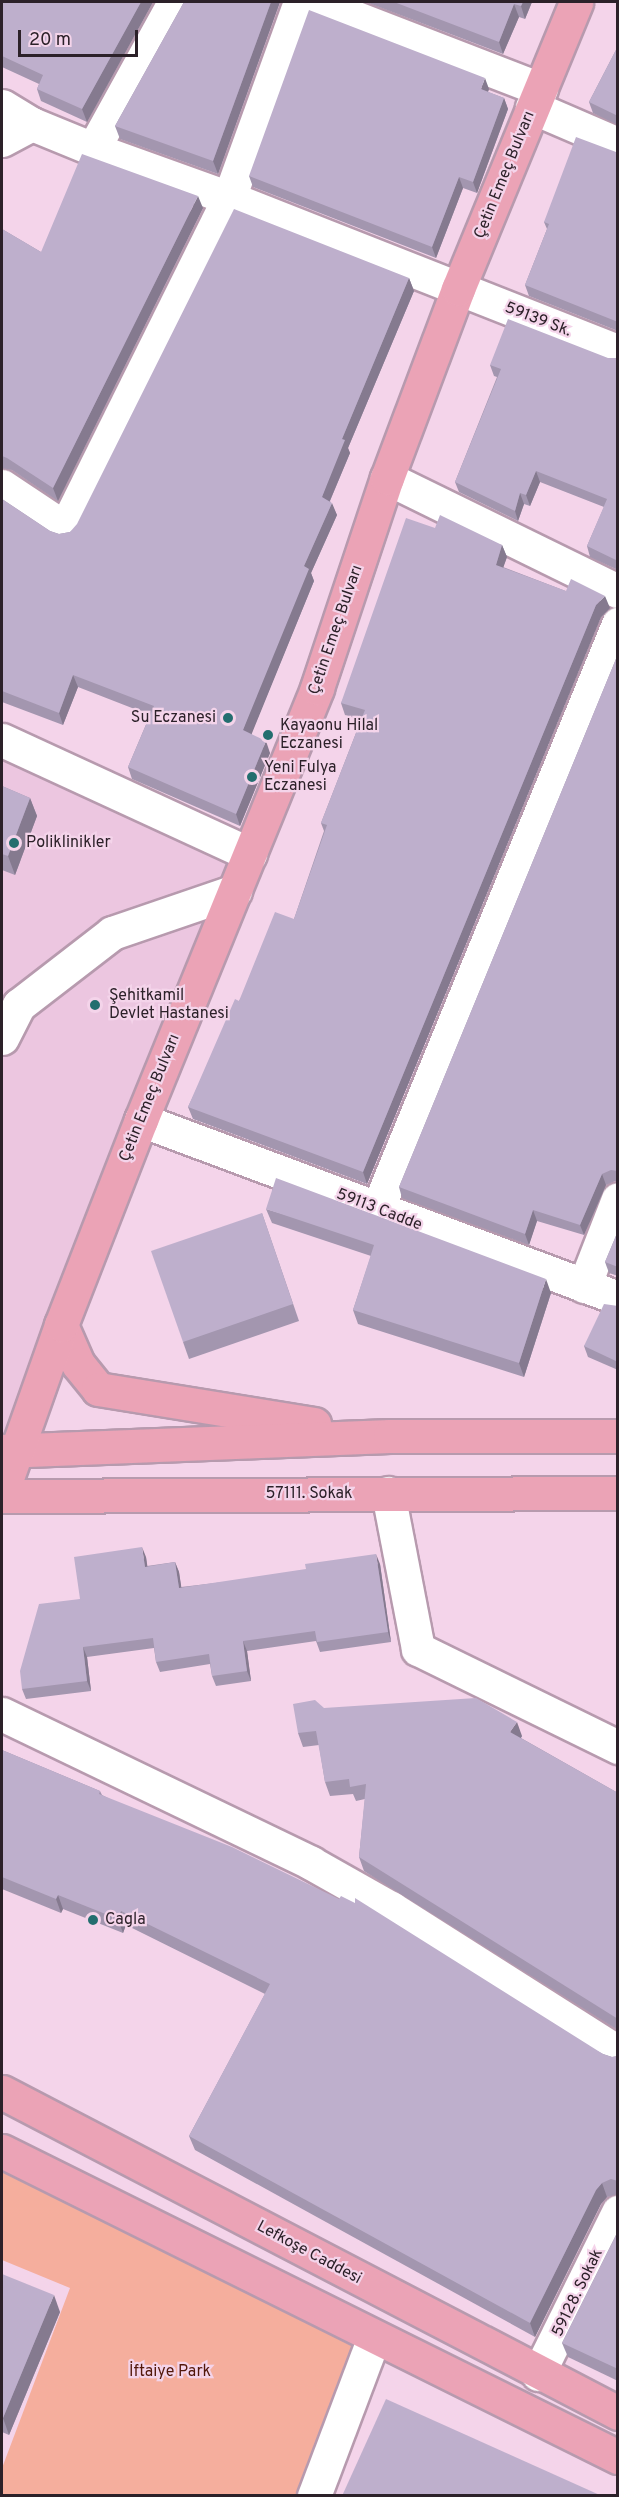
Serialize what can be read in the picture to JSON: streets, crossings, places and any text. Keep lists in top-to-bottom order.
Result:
{
  "streets": {
    "main road": ["Çetin Emeç Bulvarı", "57111. Sokak", "Lefkoşe Caddesi"],
    "street": ["59139 Sk.", "59113 Cadde", "59128. Sokak"]
  },
  "crossings": [
    ["Çetin Emeç Bulvarı", "59139 Sk."],
    ["Çetin Emeç Bulvarı", "59113 Cadde"],
    ["Çetin Emeç Bulvarı", "57111. Sokak"],
    ["Lefkoşe Caddesi", "59128. Sokak"]
  ],
  "parks": ["İftaiye Park"],
  "places": [
    "Su Eczanesi",
    "Kayaonu Hilal Eczanesi",
    "Yeni Fulya Eczanesi",
    "Poliklinikler",
    "Şehitkamil Devlet Hastanesi",
    "Cagla"
  ],
  "scale_bar": "20 m"
}
